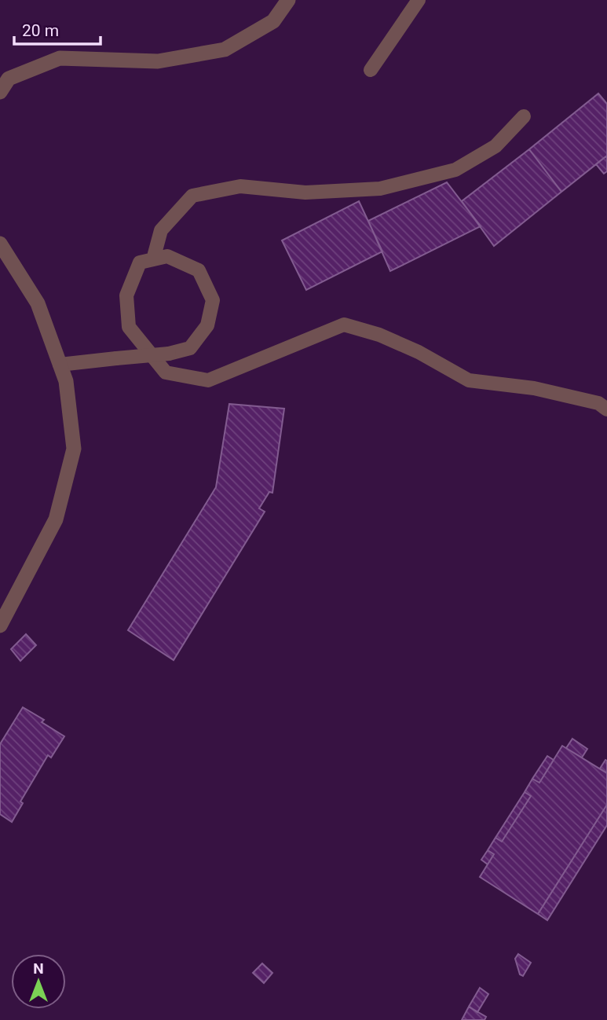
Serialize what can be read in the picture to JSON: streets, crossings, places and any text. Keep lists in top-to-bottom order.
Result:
{
  "scale_bar": "20 m",
  "north": "top"
}
